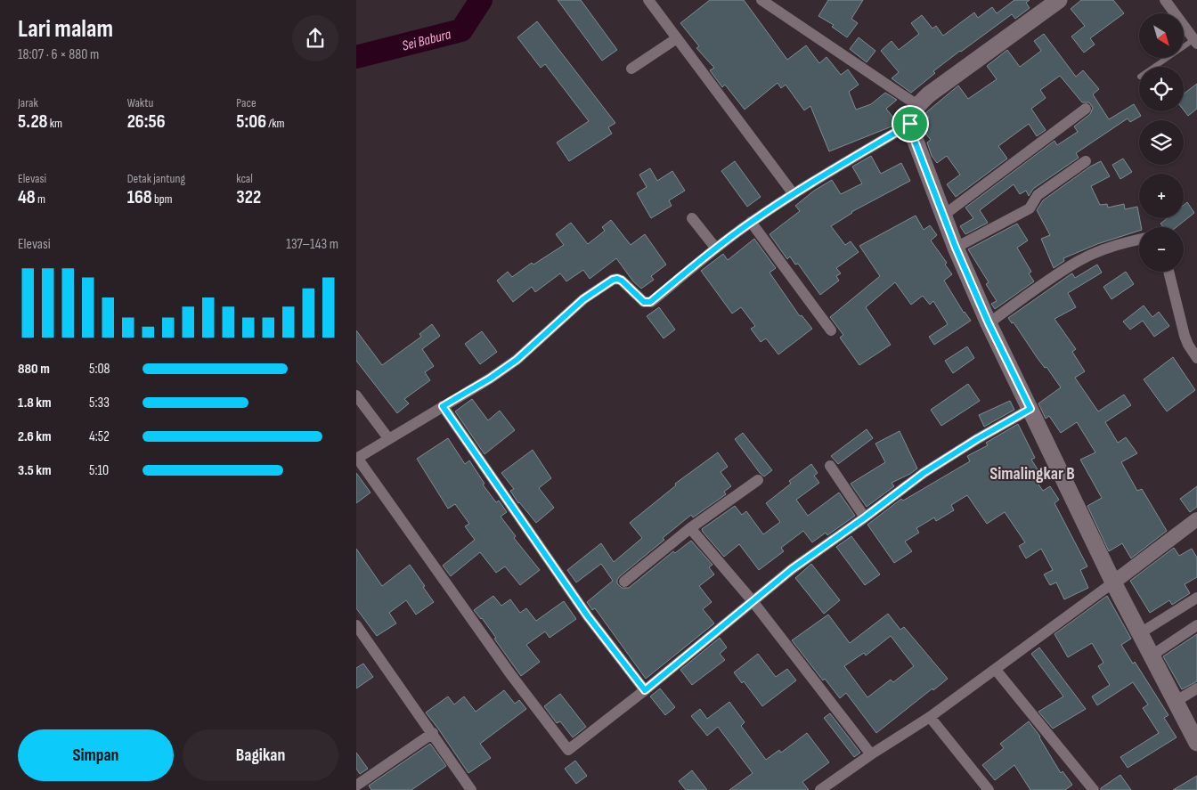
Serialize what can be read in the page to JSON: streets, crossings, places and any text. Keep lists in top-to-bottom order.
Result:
{
  "districts": ["Simalingkar B"],
  "water": ["Sei Babura"],
  "north": "bottom right",
  "page": {
    "heading": ["Lari malam", "18:07 · 6 × 880 m"],
    "map_buttons": ["+", "−"],
    "stats": [
      ["Jarak", "5.28 km"],
      ["Waktu", "26:56"],
      ["Pace", "5:06 /km"],
      ["Elevasi", "48 m"],
      ["Detak jantung", "168 bpm"],
      ["kcal", "322"]
    ],
    "chart": ["Elevasi", "137–143 m"],
    "list": [
      {
        "name": "880 m",
        "note": "5:08"
      },
      {
        "name": "1.8 km",
        "note": "5:33"
      },
      {
        "name": "2.6 km",
        "note": "4:52"
      },
      {
        "name": "3.5 km",
        "note": "5:10"
      }
    ],
    "buttons": ["Simpan", "Bagikan"]
  }
}
